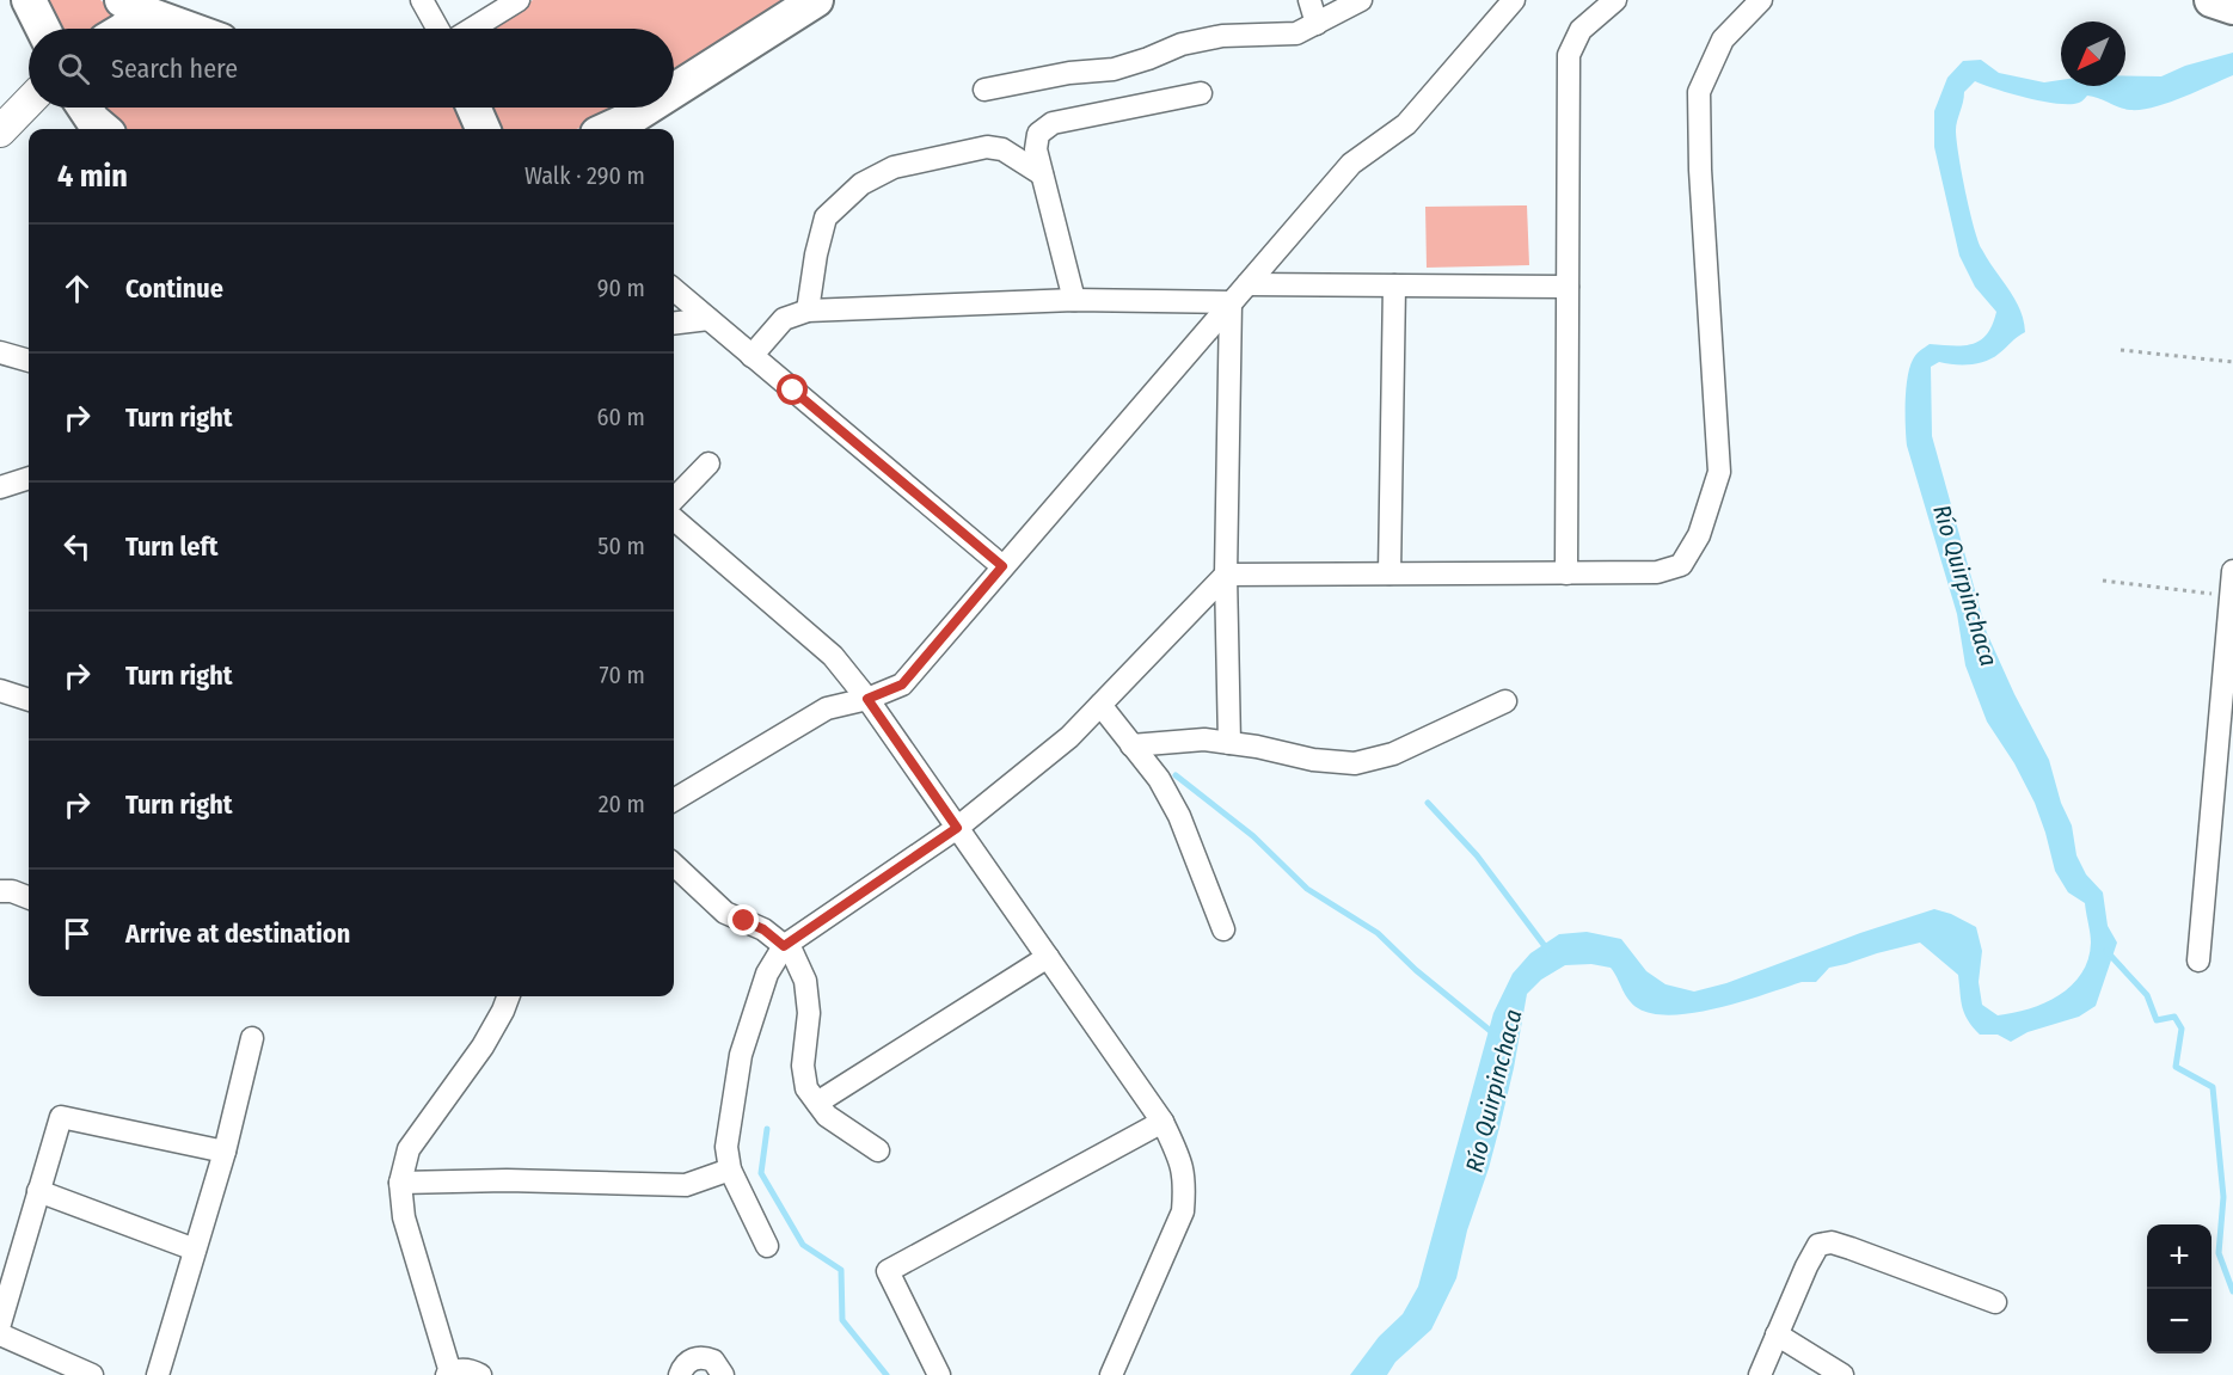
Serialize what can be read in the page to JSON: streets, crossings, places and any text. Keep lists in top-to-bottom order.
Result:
{
  "water": ["Río Quirpinchaca"],
  "north": "bottom left",
  "page": {
    "search": "Search here",
    "heading": ["4 min", "Walk · 290 m"],
    "list": [
      ["Continue", "90 m"],
      ["Turn right", "60 m"],
      ["Turn left", "50 m"],
      ["Turn right", "70 m"],
      ["Turn right", "20 m"],
      "Arrive at destination"
    ],
    "map_buttons": ["+", "−"]
  }
}
